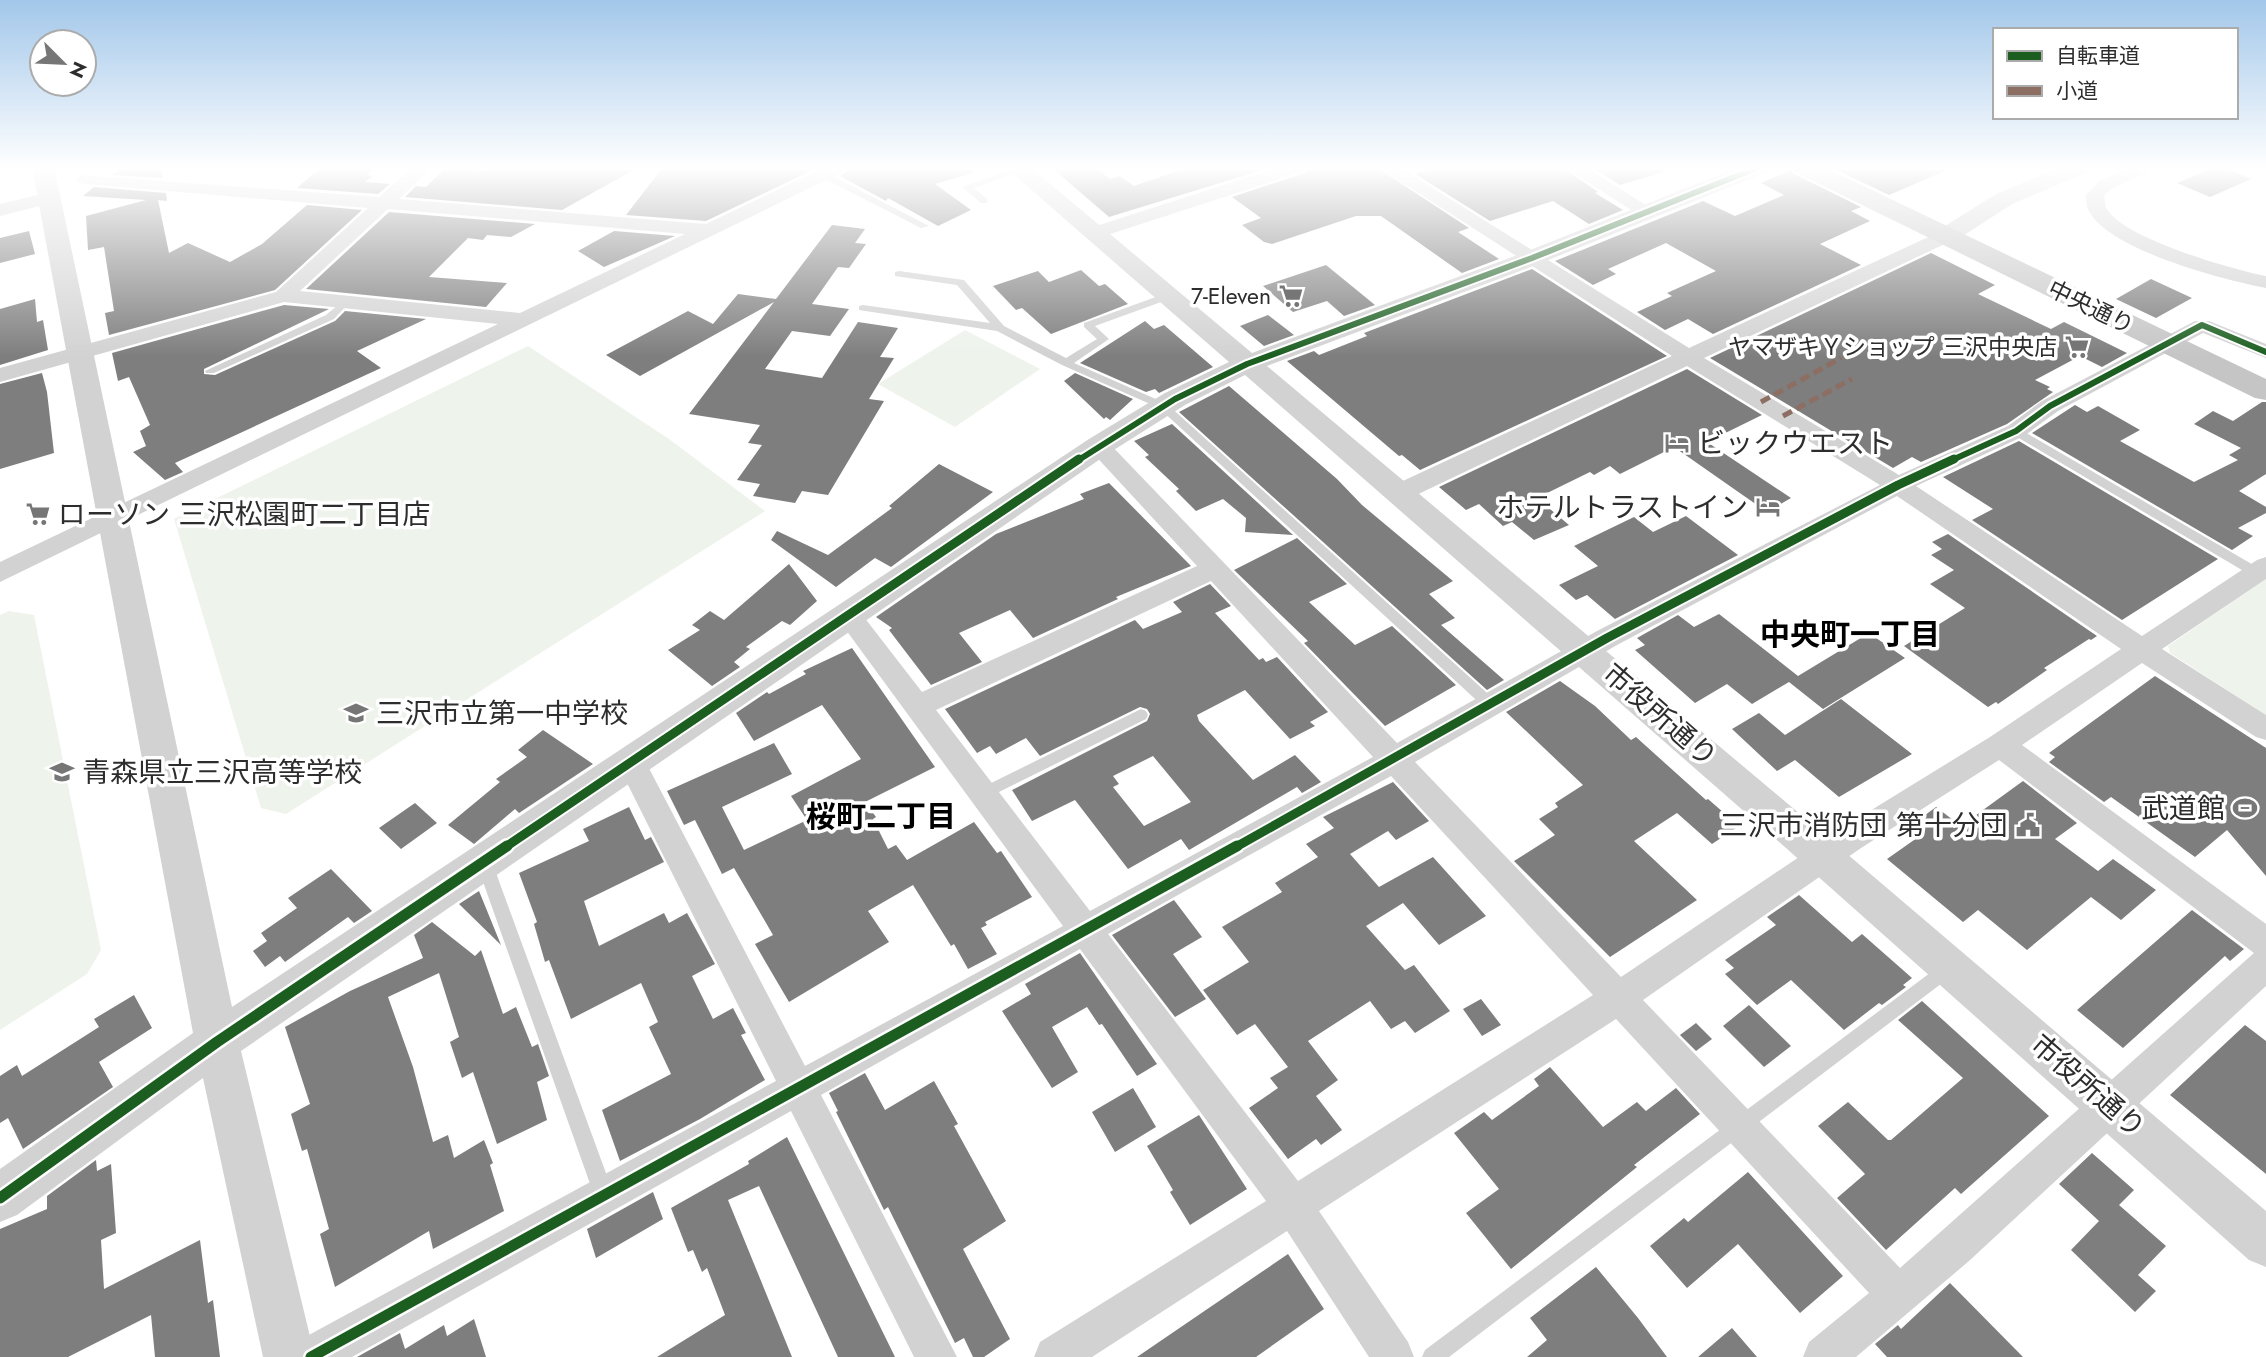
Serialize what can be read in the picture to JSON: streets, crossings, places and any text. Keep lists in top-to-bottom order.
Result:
{
  "streets": {
    "main road": ["中央通り"],
    "street": ["市役所通り"]
  },
  "districts": ["中央町一丁目", "桜町二丁目"],
  "places": {
    "supermarket": ["7-Eleven", "ヤマザキＹショップ 三沢中央店", "ローソン 三沢松園町二丁目店"],
    "hotel": ["ビックウエスト", "ホテルトラストイン"],
    "school or university": ["三沢市立第一中学校", "青森県立三沢高等学校"],
    "sports": ["武道館"],
    "public building": ["三沢市消防団 第十分団"]
  },
  "legend": ["自転車道", "小道"],
  "north": "bottom right"
}
